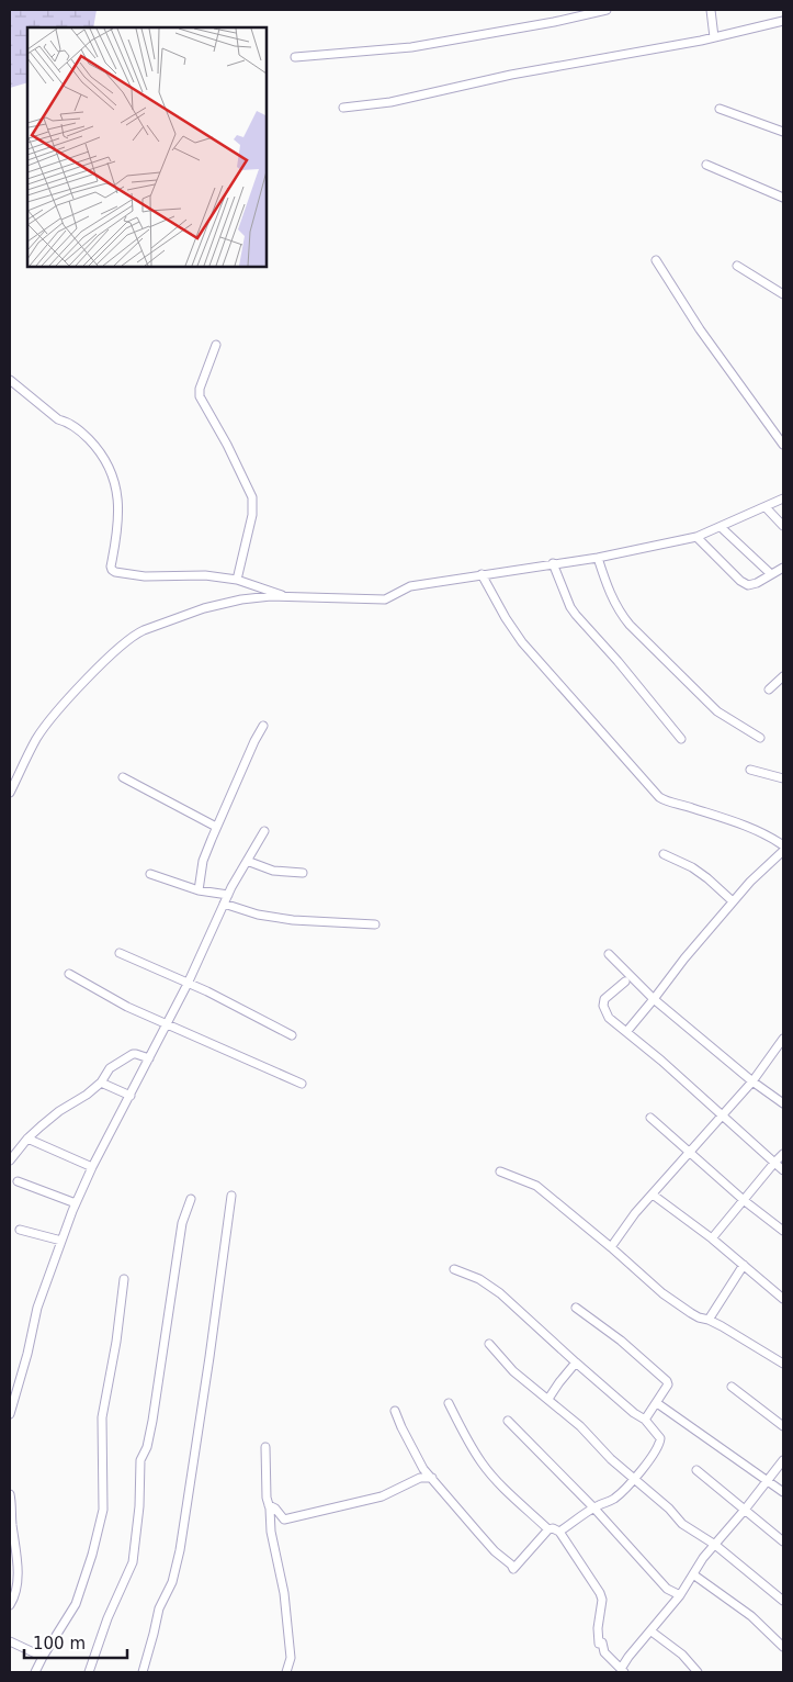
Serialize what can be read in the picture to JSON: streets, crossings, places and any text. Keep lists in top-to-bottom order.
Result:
{
  "scale_bar": "100 m"
}
